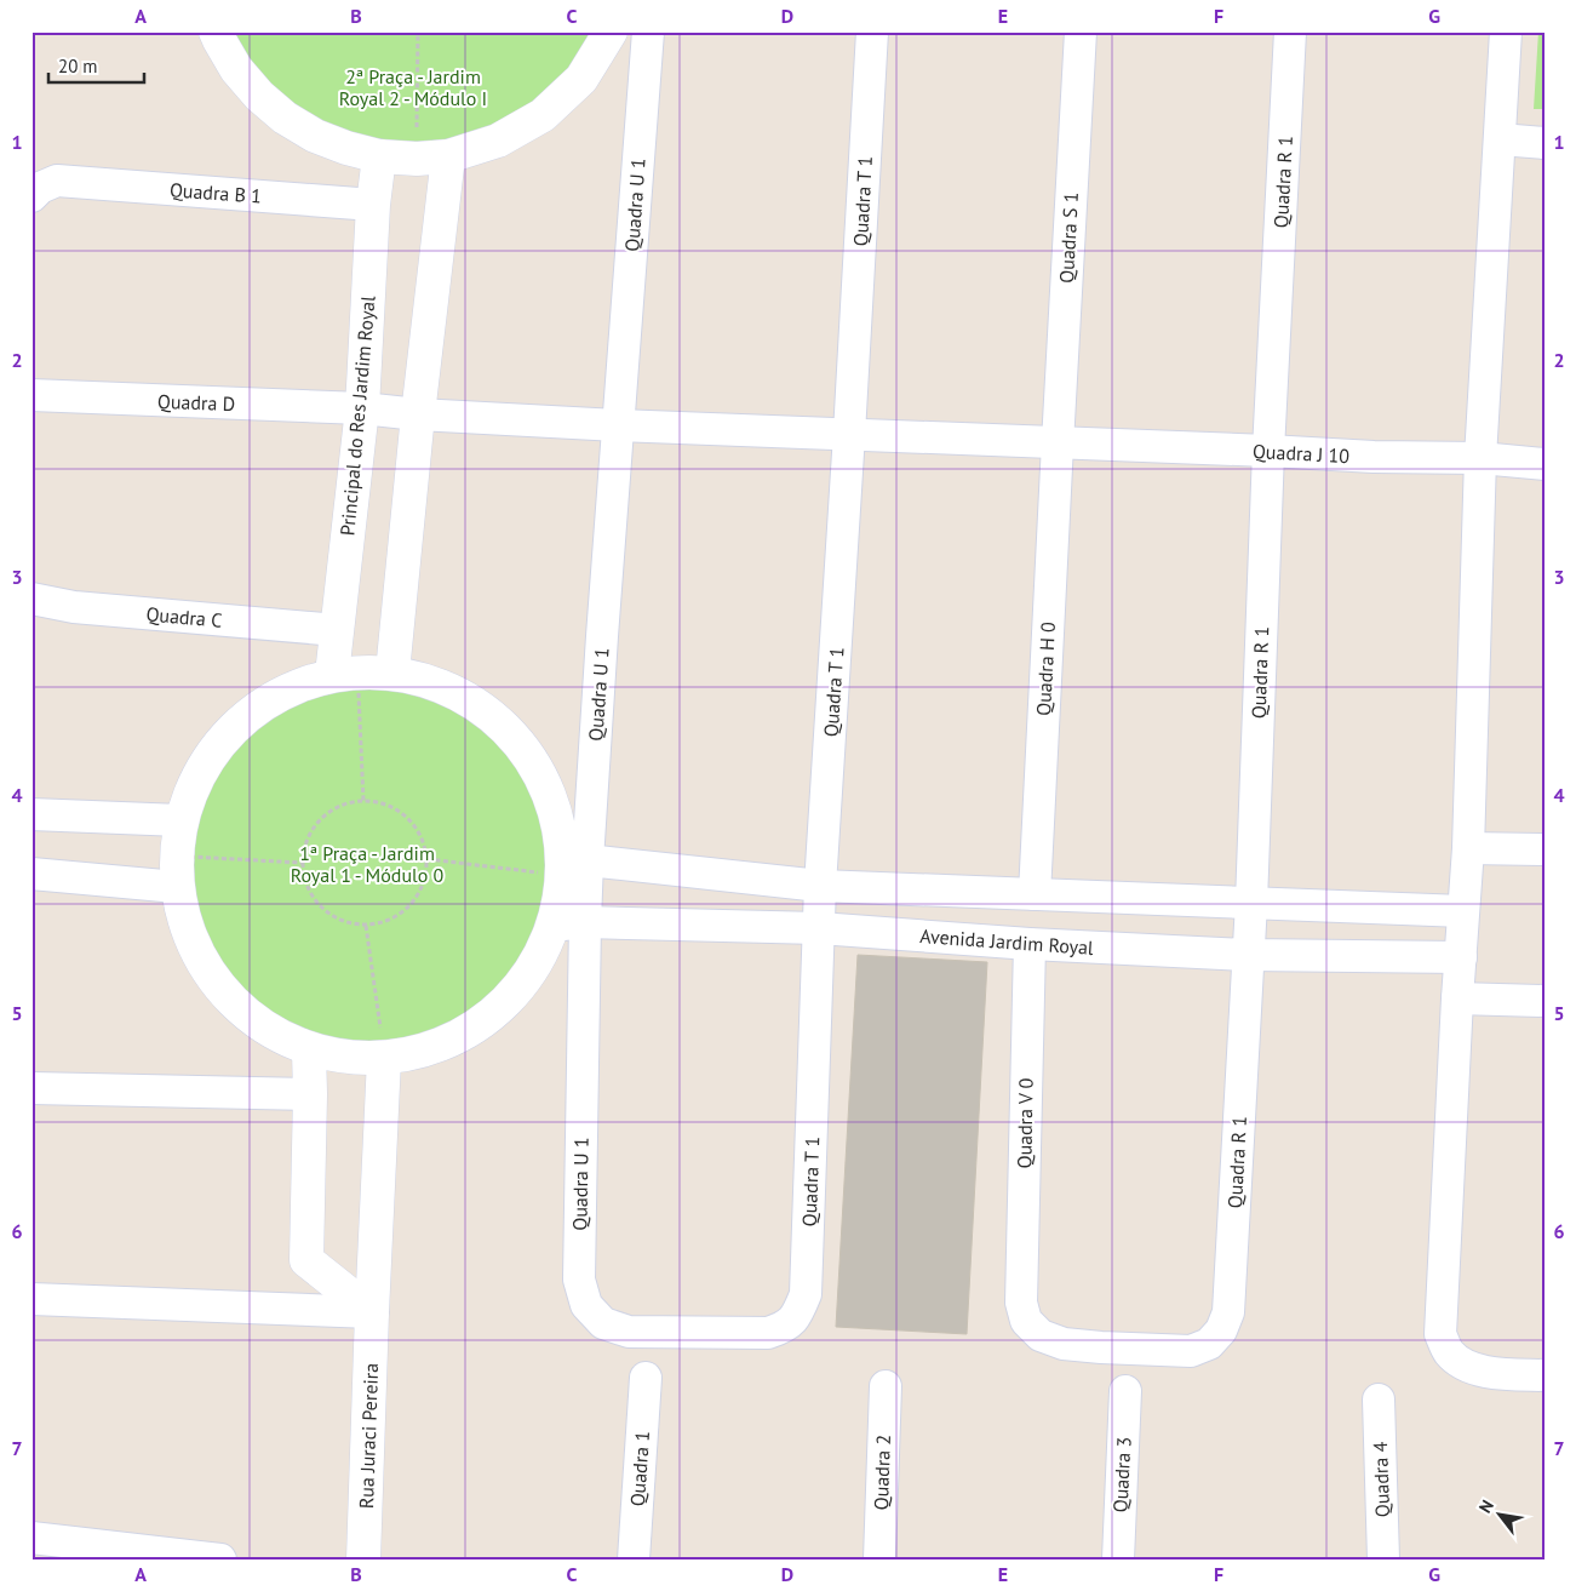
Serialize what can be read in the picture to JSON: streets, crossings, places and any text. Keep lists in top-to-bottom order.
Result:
{
  "streets": {
    "street": [
      "Quadra R 1",
      "Quadra B 1",
      "Quadra T 1",
      "Quadra U 1",
      "Quadra S 1",
      "Quadra D",
      "Principal do Res Jardim Royal",
      "Quadra J 10",
      "Quadra C",
      "Quadra H 0",
      "Avenida Jardim Royal",
      "Quadra V 0",
      "Rua Juraci Pereira",
      "Quadra 1",
      "Quadra 2",
      "Quadra 3",
      "Quadra 4"
    ]
  },
  "crossings": [
    ["Quadra R 1", "Quadra J 10"],
    ["Quadra R 1", "Avenida Jardim Royal"],
    ["Quadra R 1", "Quadra V 0"],
    ["Quadra B 1", "Principal do Res Jardim Royal"],
    ["Quadra T 1", "Quadra U 1"],
    ["Quadra T 1", "Quadra J 10"],
    ["Quadra T 1", "Avenida Jardim Royal"],
    ["Quadra U 1", "Quadra D"],
    ["Quadra U 1", "Quadra J 10"],
    ["Quadra U 1", "Avenida Jardim Royal"],
    ["Quadra S 1", "Quadra J 10"],
    ["Quadra S 1", "Quadra H 0"],
    ["Quadra D", "Principal do Res Jardim Royal"],
    ["Quadra D", "Quadra J 10"],
    ["Principal do Res Jardim Royal", "Quadra C"],
    ["Quadra J 10", "Quadra H 0"],
    ["Avenida Jardim Royal", "Quadra V 0"]
  ],
  "parks": ["2ª Praça - Jardim Royal 2 - Módulo I", "1ª Praça - Jardim Royal 1 - Módulo 0"],
  "scale_bar": "20 m",
  "north": "top left",
  "grid": {
    "columns": [
      "A",
      "B",
      "C",
      "D",
      "E",
      "F",
      "G"
    ],
    "rows": [
      "1",
      "2",
      "3",
      "4",
      "5",
      "6",
      "7"
    ]
  }
}
